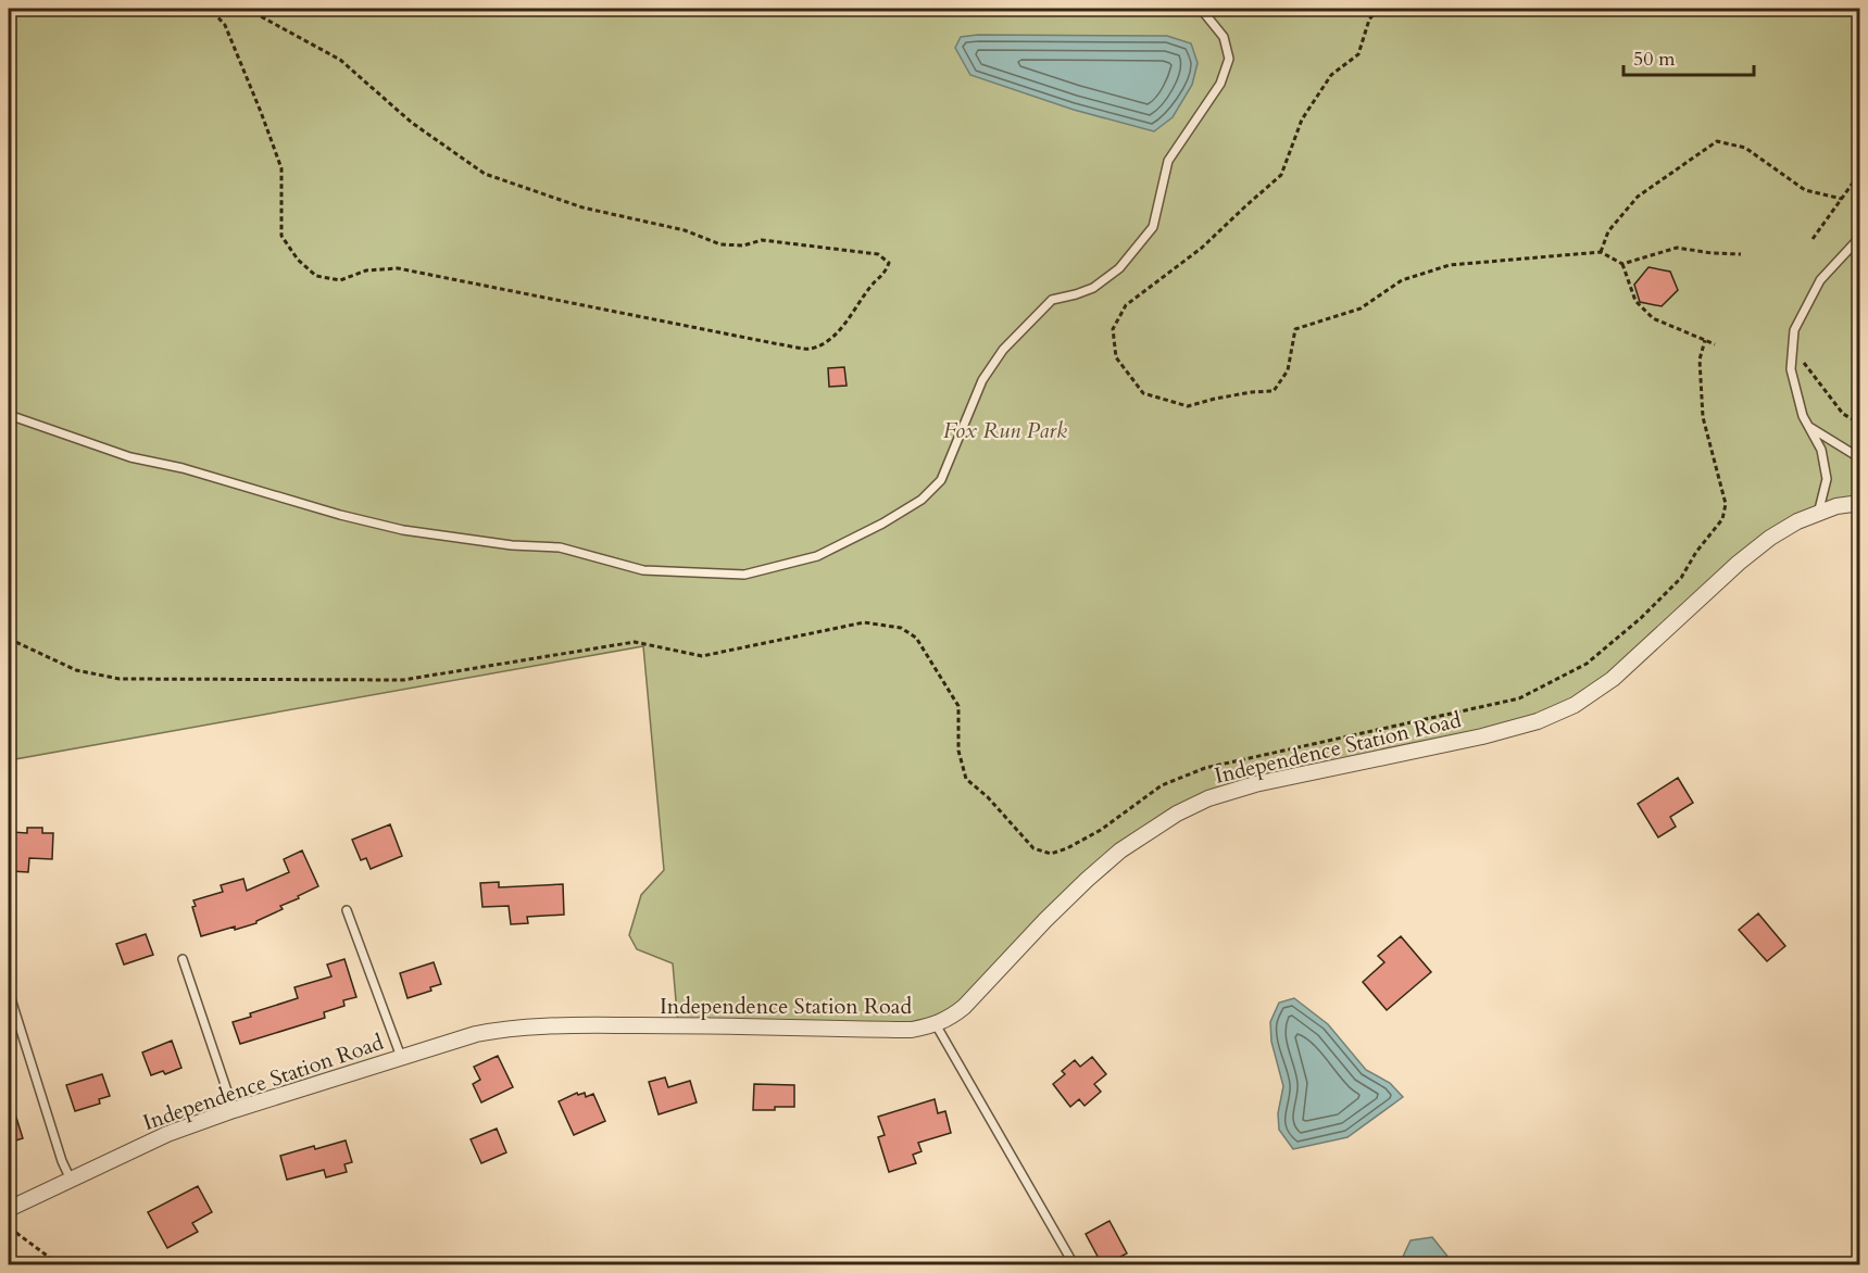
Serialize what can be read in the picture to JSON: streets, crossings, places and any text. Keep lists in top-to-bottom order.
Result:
{
  "streets": {
    "street": ["Independence Station Road"]
  },
  "parks": ["Fox Run Park"],
  "scale_bar": "50 m"
}
